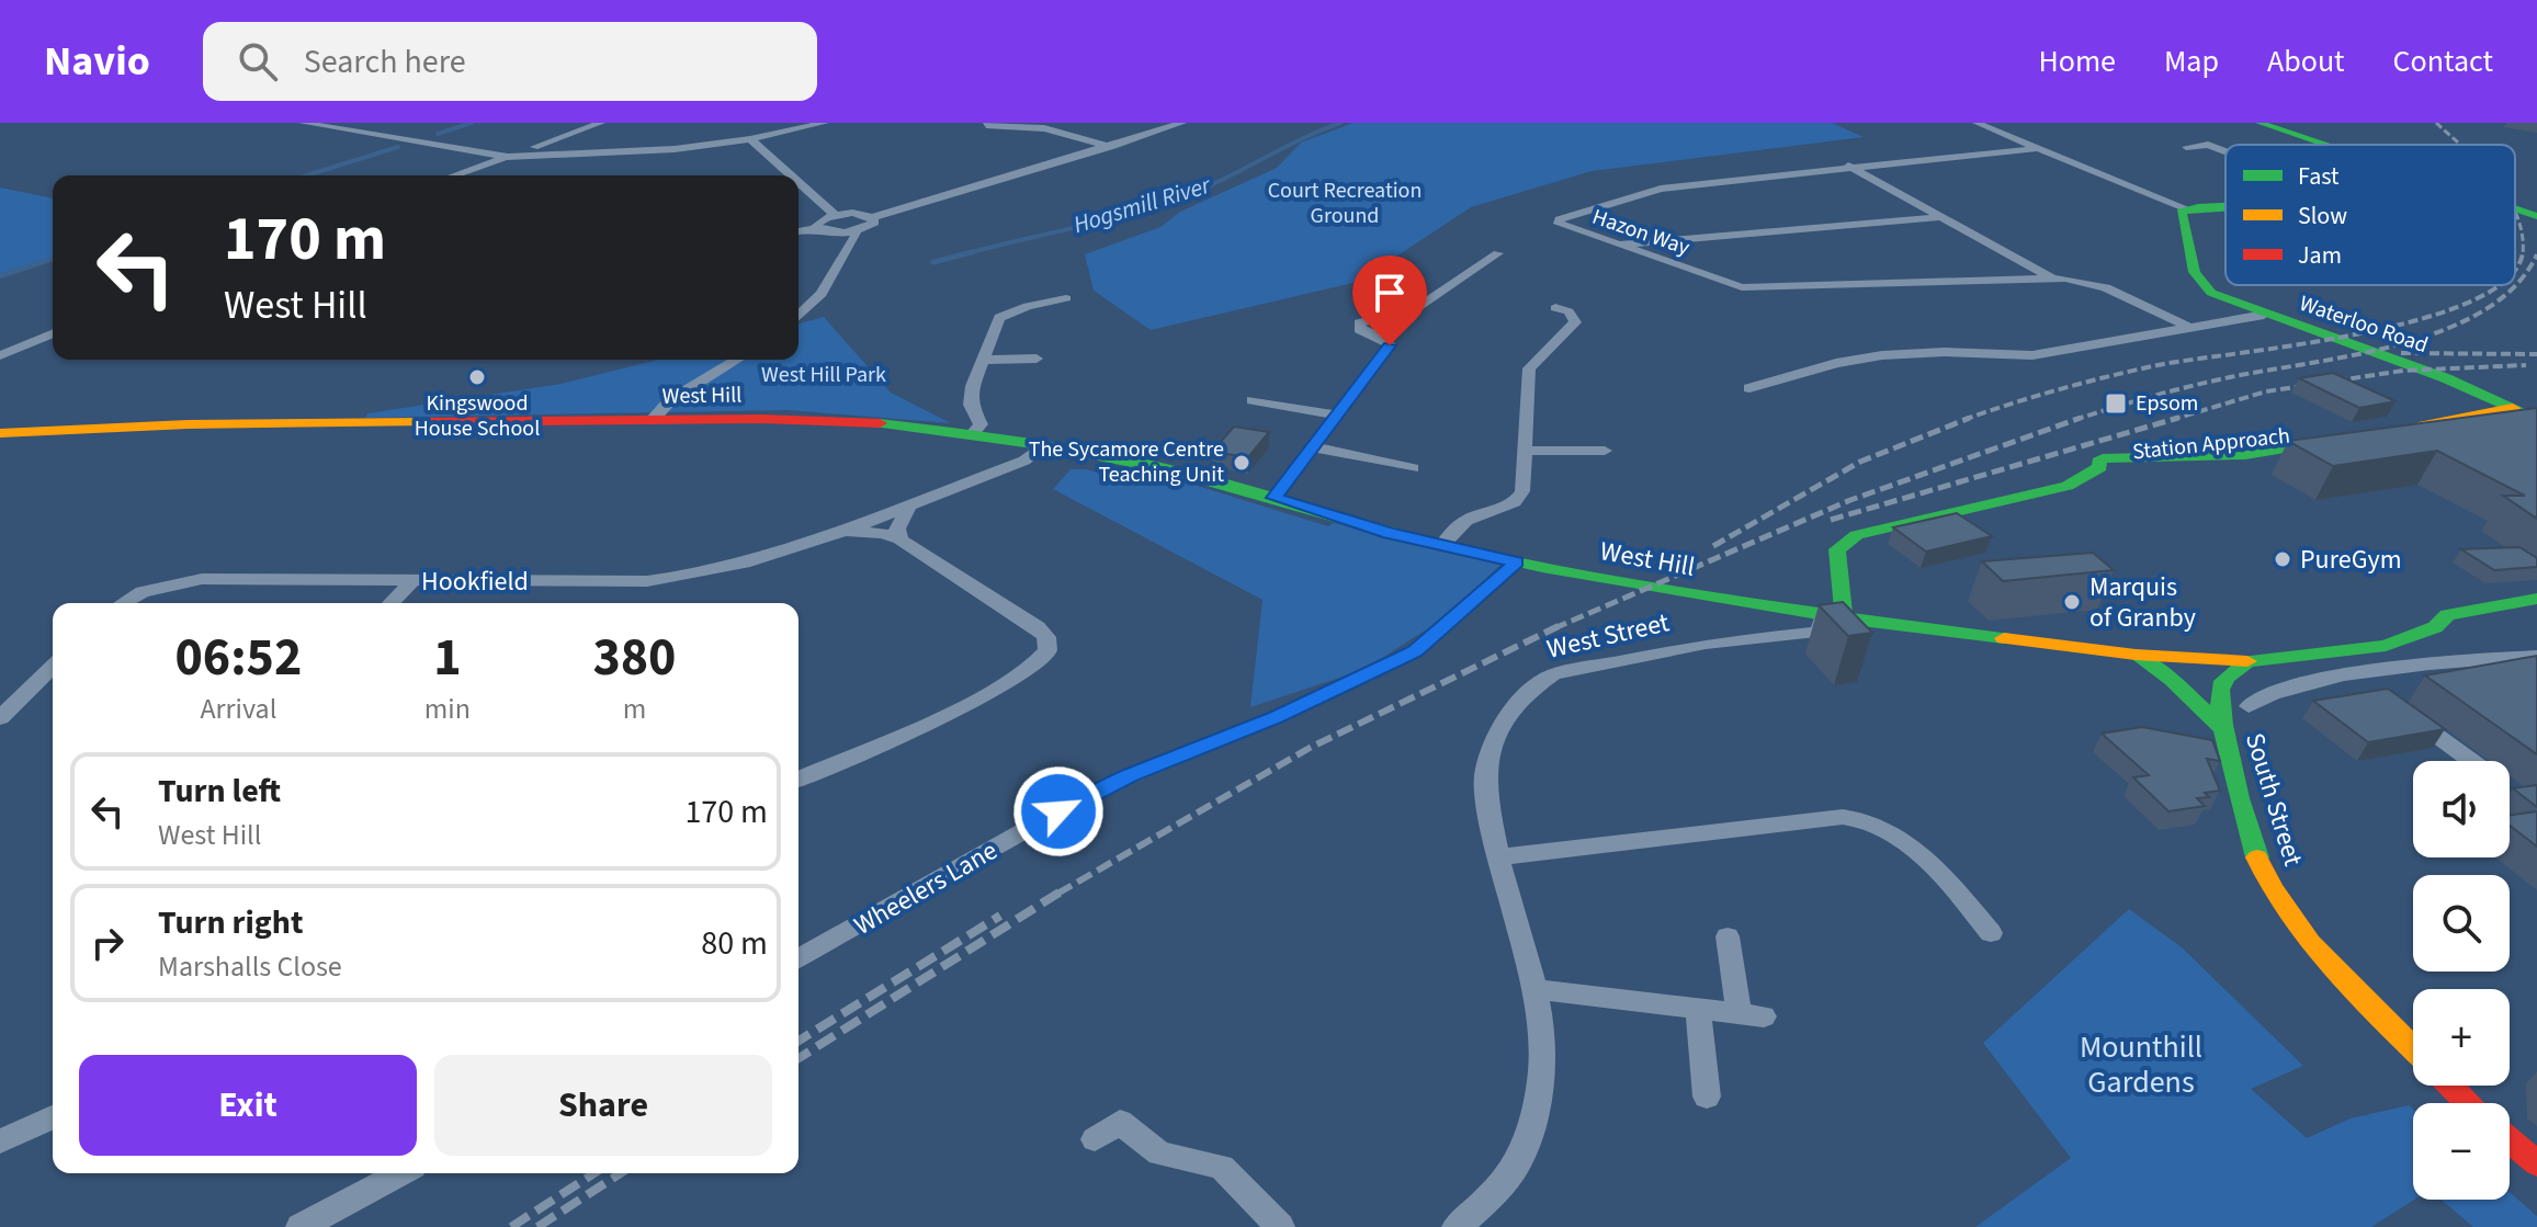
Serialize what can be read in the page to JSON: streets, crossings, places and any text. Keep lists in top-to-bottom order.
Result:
{
  "streets": {
    "main road": [
      "Waterloo Road",
      "West Hill",
      "Station Approach",
      "South Street"
    ],
    "street": [
      "Hazon Way",
      "Hookfield",
      "West Street",
      "Wheelers Lane"
    ]
  },
  "crossings": [
    ["West Hill", "Station Approach"],
    ["West Hill", "Hookfield"],
    ["West Hill", "West Street"],
    ["West Hill", "Wheelers Lane"],
    ["Station Approach", "West Street"]
  ],
  "water": ["Hogsmill River"],
  "parks": ["Court Recreation Ground", "West Hill Park", "Mounthill Gardens"],
  "places": {
    "other": [
      "Kingswood House School",
      "The Sycamore Centre Teaching Unit",
      "PureGym",
      "Marquis of Granby"
    ],
    "transit": ["Epsom"]
  },
  "legend": ["Fast", "Slow", "Jam"],
  "page": {
    "header": "Navio",
    "search": "Search here",
    "nav": [
      "Home",
      "Map",
      "About",
      "Contact"
    ],
    "turn": ["170 m", "West Hill"],
    "eta": [
      "06:52",
      "Arrival",
      "1",
      "min",
      "380",
      "m"
    ],
    "list": [
      {
        "name": "Turn left",
        "note": "West Hill",
        "value": "170 m"
      },
      {
        "name": "Turn right",
        "note": "Marshalls Close",
        "value": "80 m"
      }
    ],
    "map_buttons": ["+", "−"],
    "buttons": ["Exit", "Share"]
  }
}
